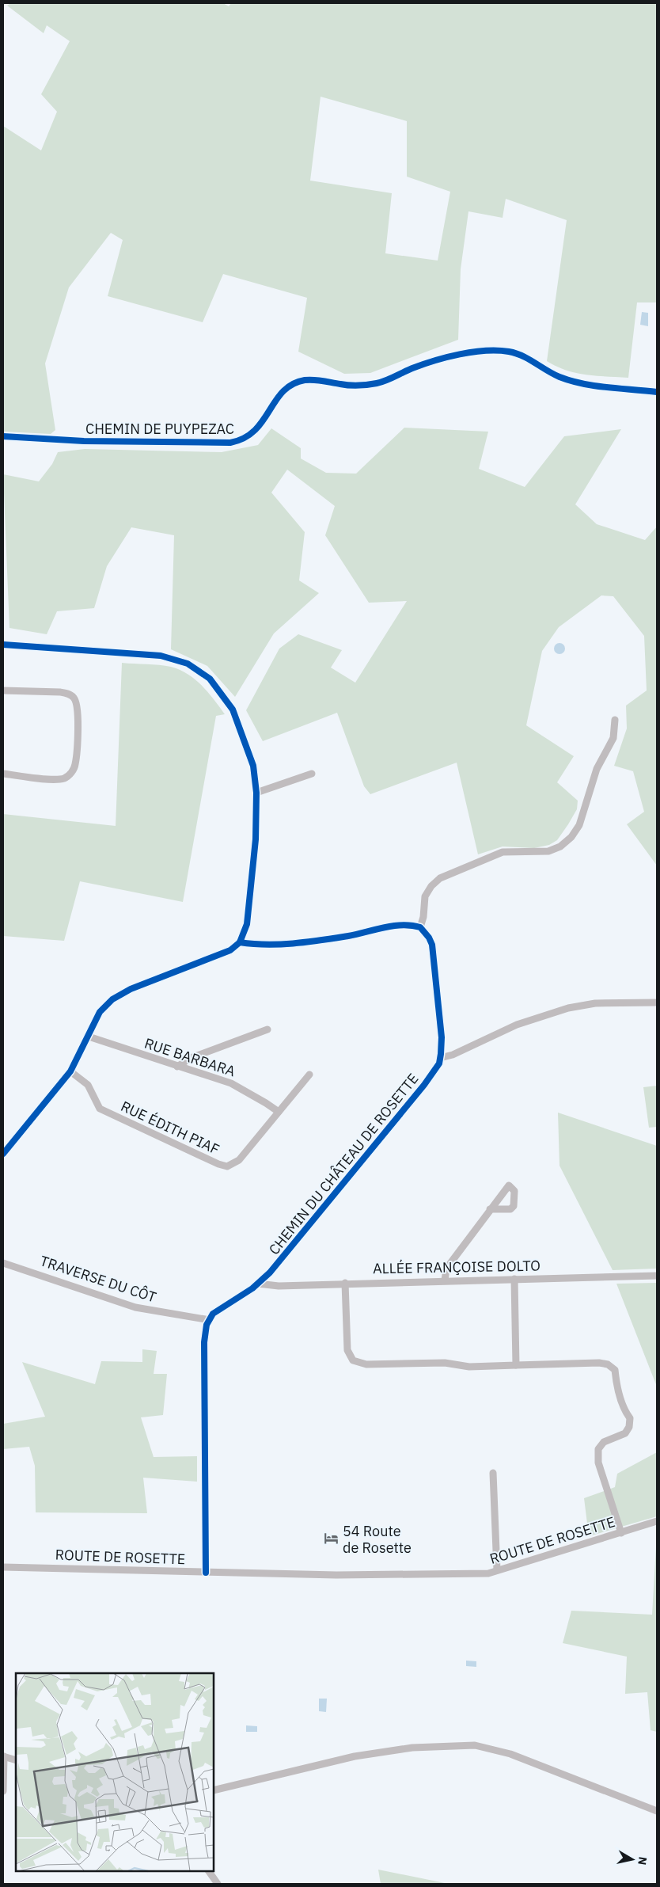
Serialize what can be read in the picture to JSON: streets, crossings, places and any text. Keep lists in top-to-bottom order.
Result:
{
  "streets": {
    "street": [
      "CHEMIN DE PUYPEZAC",
      "RUE BARBARA",
      "RUE ÉDITH PIAF",
      "CHEMIN DU CHÂTEAU DE ROSETTE",
      "ALLÉE FRANÇOISE DOLTO",
      "TRAVERSE DU CÔT",
      "ROUTE DE ROSETTE"
    ]
  },
  "crossings": [
    ["RUE BARBARA", "RUE ÉDITH PIAF"],
    ["CHEMIN DU CHÂTEAU DE ROSETTE", "ALLÉE FRANÇOISE DOLTO"],
    ["CHEMIN DU CHÂTEAU DE ROSETTE", "TRAVERSE DU CÔT"]
  ],
  "places": {
    "hotel": ["54 Route de Rosette"]
  },
  "north": "right"
}
